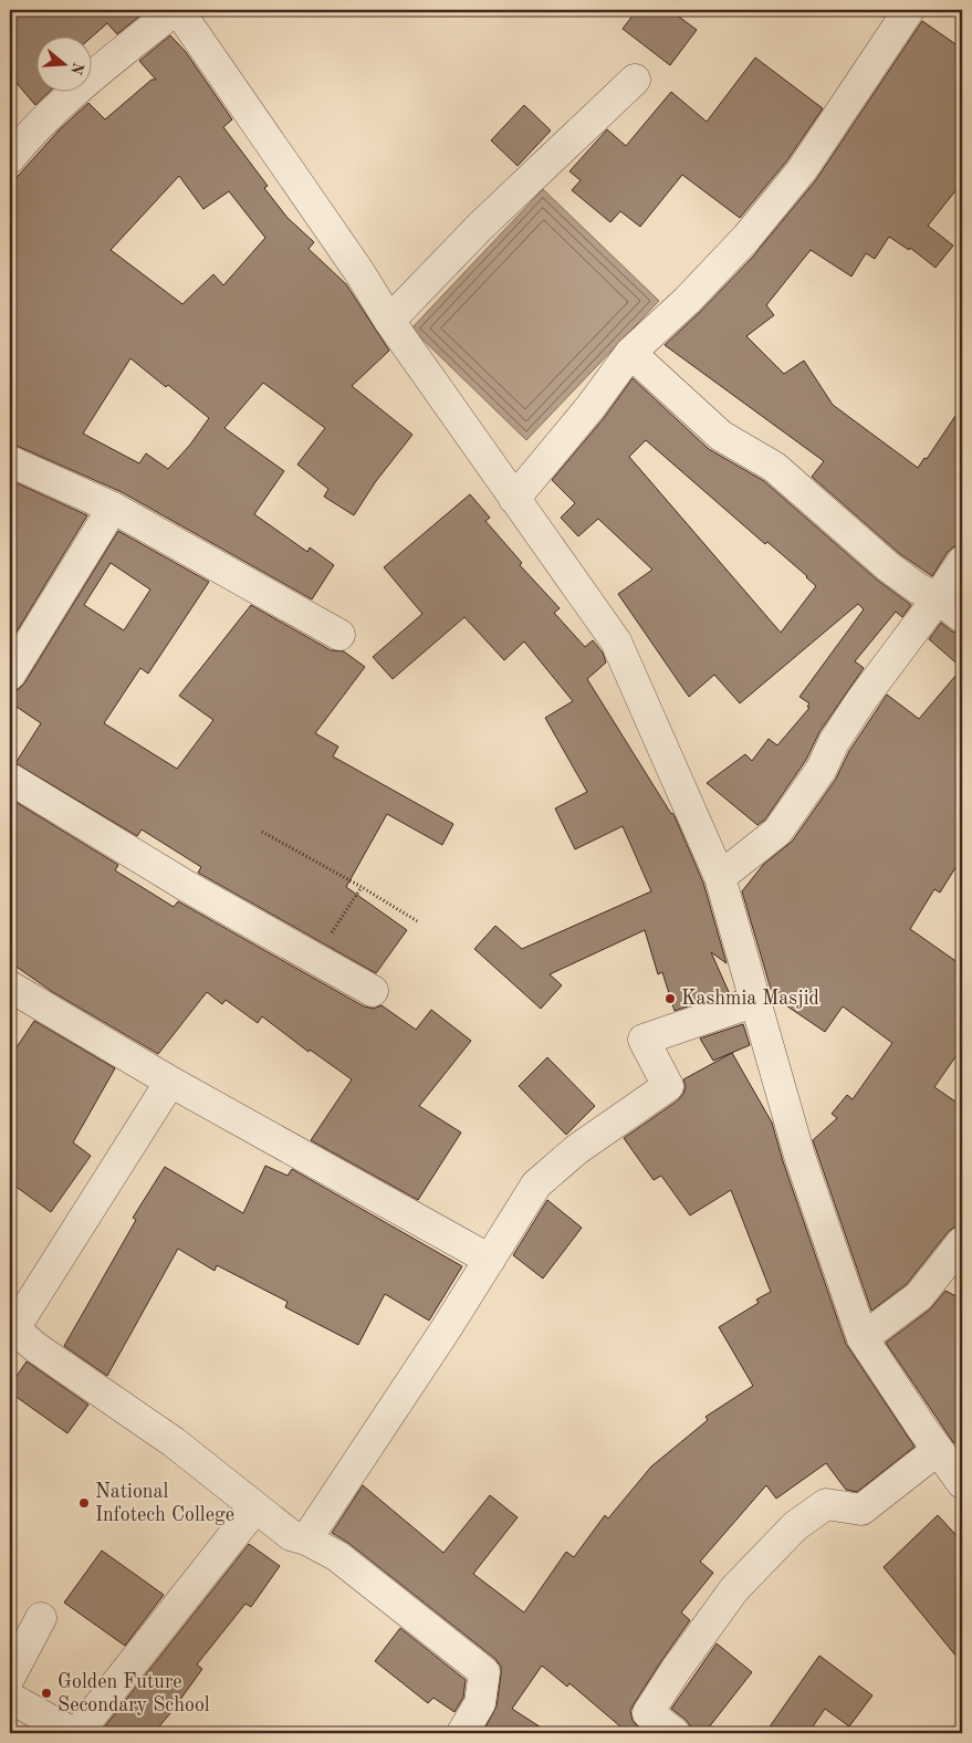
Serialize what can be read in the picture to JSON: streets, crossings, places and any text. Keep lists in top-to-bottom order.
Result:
{
  "places": ["Kashmia Masjid", "National Infotech College", "Golden Future Secondary School"],
  "north": "right"
}
